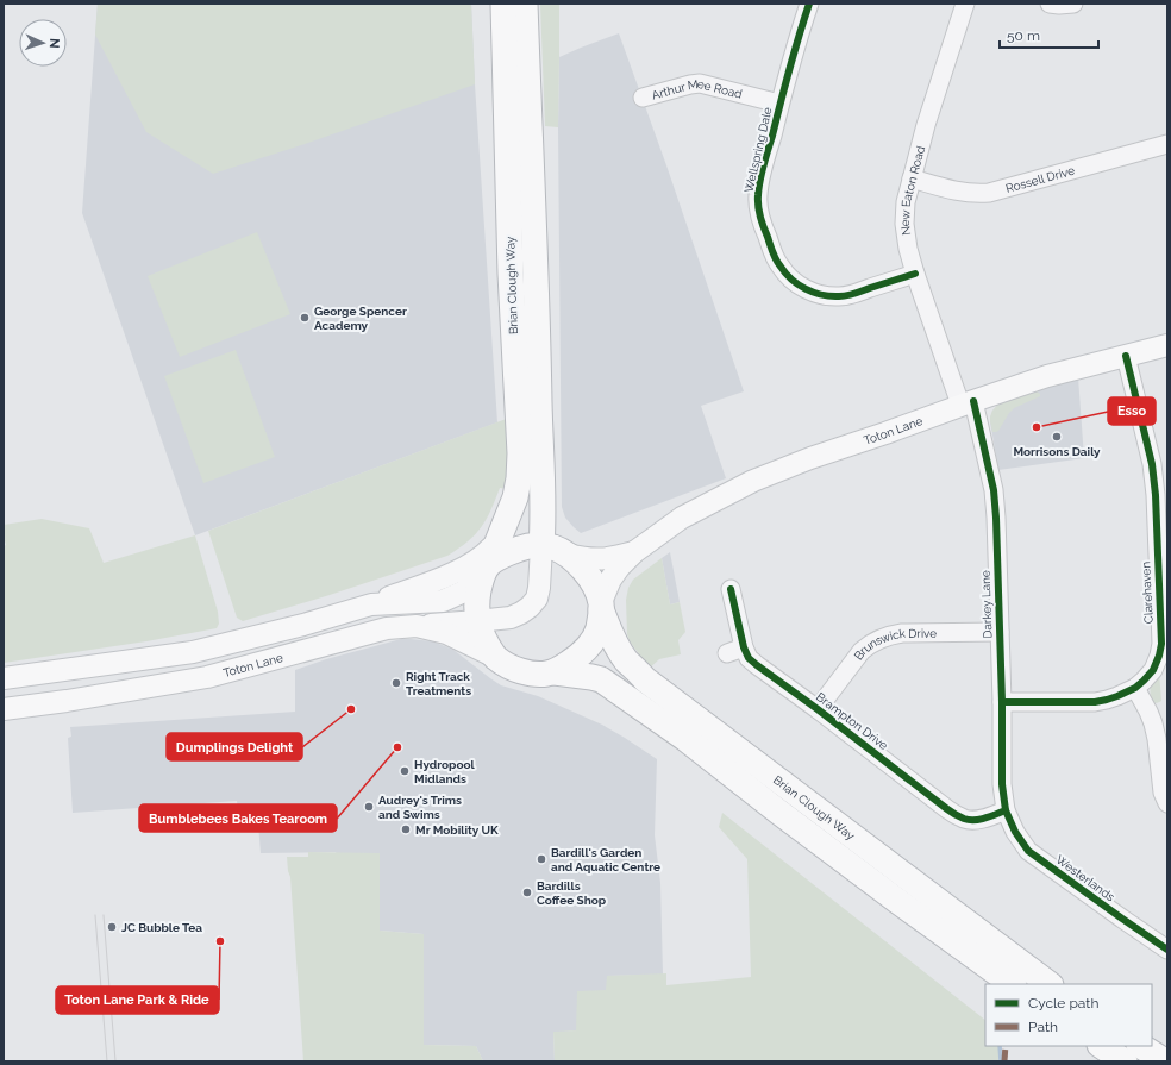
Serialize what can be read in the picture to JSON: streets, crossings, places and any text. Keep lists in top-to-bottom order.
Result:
{
  "streets": {
    "highway": ["Brian Clough Way"],
    "main road": ["Toton Lane"],
    "street": [
      "Arthur Mee Road",
      "Wellspring Dale",
      "Rossell Drive",
      "New Eaton Road",
      "Clarehaven",
      "Darkey Lane",
      "Brunswick Drive",
      "Brampton Drive",
      "Westerlands"
    ]
  },
  "crossings": [
    ["Arthur Mee Road", "Wellspring Dale"],
    ["Wellspring Dale", "New Eaton Road"],
    ["Rossell Drive", "New Eaton Road"],
    ["New Eaton Road", "Toton Lane"],
    ["New Eaton Road", "Darkey Lane"],
    ["Brian Clough Way", "Toton Lane"],
    ["Toton Lane", "Clarehaven"],
    ["Toton Lane", "Darkey Lane"],
    ["Clarehaven", "Darkey Lane"],
    ["Darkey Lane", "Brunswick Drive"],
    ["Darkey Lane", "Brampton Drive"],
    ["Darkey Lane", "Westerlands"],
    ["Brunswick Drive", "Brampton Drive"],
    ["Brampton Drive", "Westerlands"]
  ],
  "places": [
    "George Spencer Academy",
    "Esso",
    "Morrisons Daily",
    "Right Track Treatments",
    "Dumplings Delight",
    "Bumblebees Bakes Tearoom",
    "Hydropool Midlands",
    "Audrey's Trims and Swims",
    "Mr Mobility UK",
    "Bardill's Garden and Aquatic Centre",
    "Bardills Coffee Shop",
    "JC Bubble Tea",
    "Toton Lane Park & Ride"
  ],
  "legend": ["Cycle path", "Path"],
  "scale_bar": "50 m",
  "north": "right"
}
